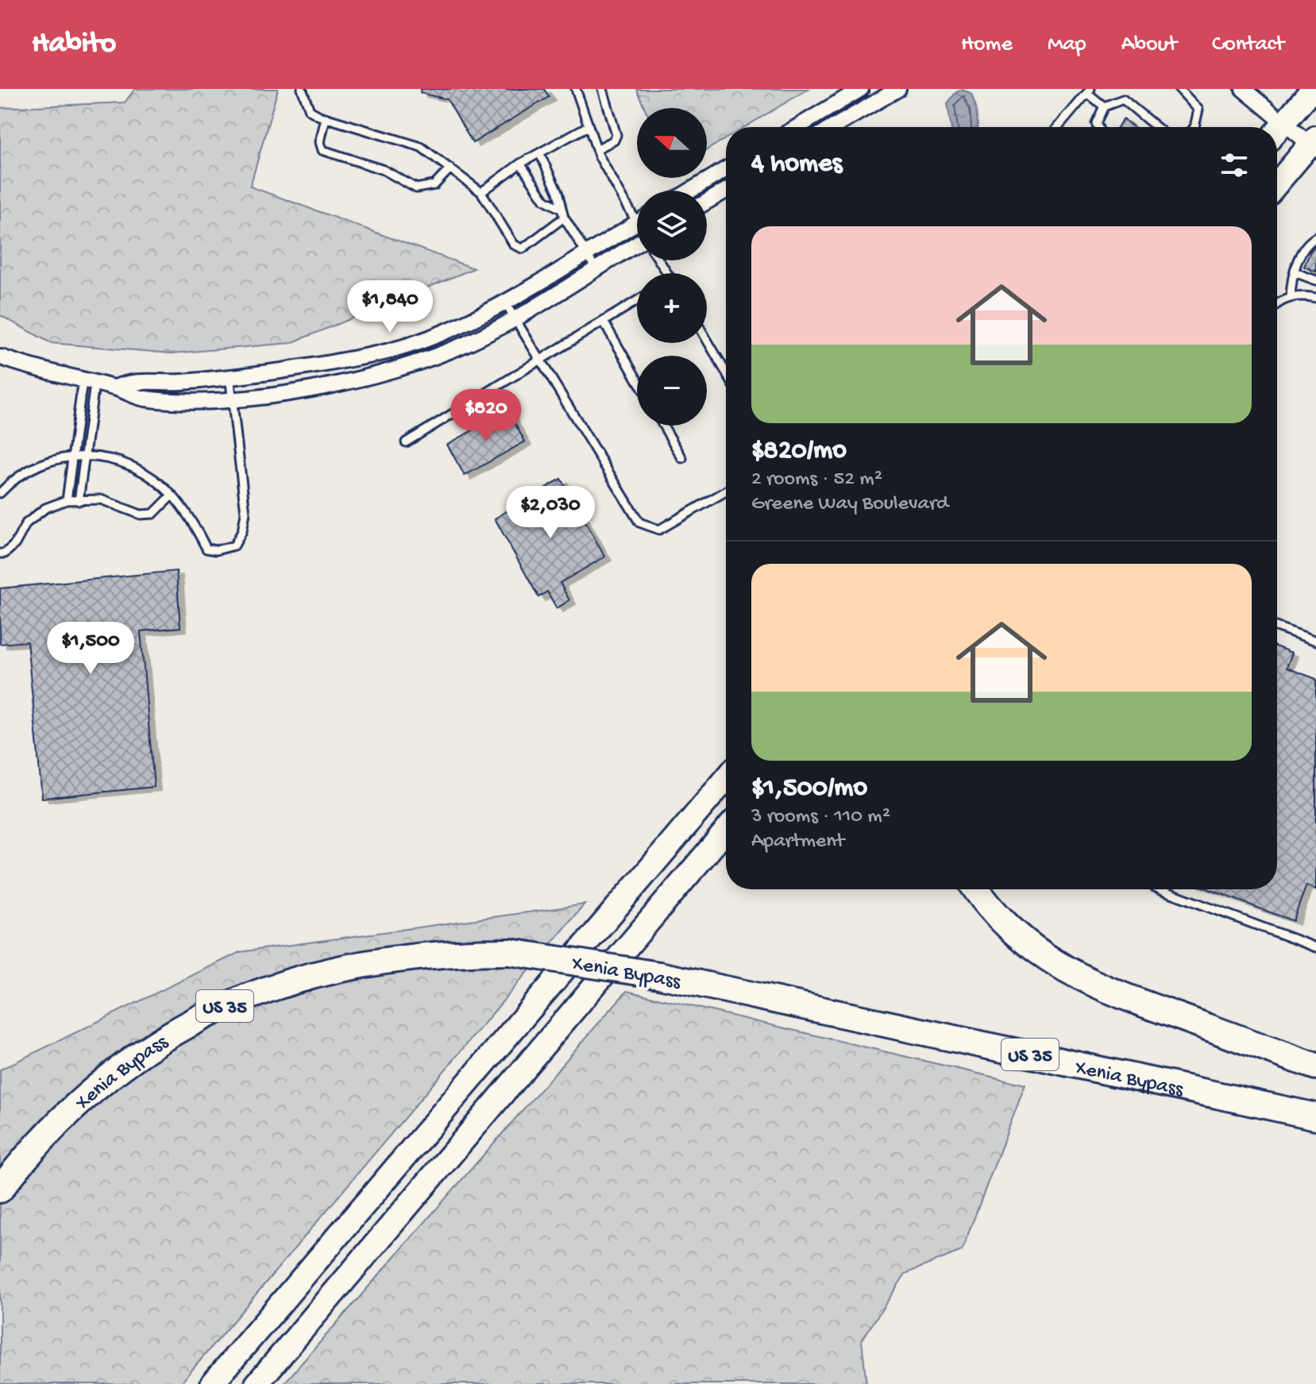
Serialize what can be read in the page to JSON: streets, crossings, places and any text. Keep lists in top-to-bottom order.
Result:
{
  "streets": {
    "highway": ["Xenia Bypass", "US 35"]
  },
  "north": "left",
  "page": {
    "header": "Habito",
    "nav": [
      "Home",
      "Map",
      "About",
      "Contact"
    ],
    "map_buttons": ["+", "−"],
    "heading": "4 homes",
    "list": [
      {
        "name": "$820/mo",
        "note": "2 rooms · 52 m² · Greene Way Boulevard"
      },
      {
        "name": "$1,500/mo",
        "note": "3 rooms · 110 m² · Apartment"
      }
    ],
    "price": [
      "$1,840",
      "$820",
      "$2,030",
      "$1,500"
    ]
  }
}
